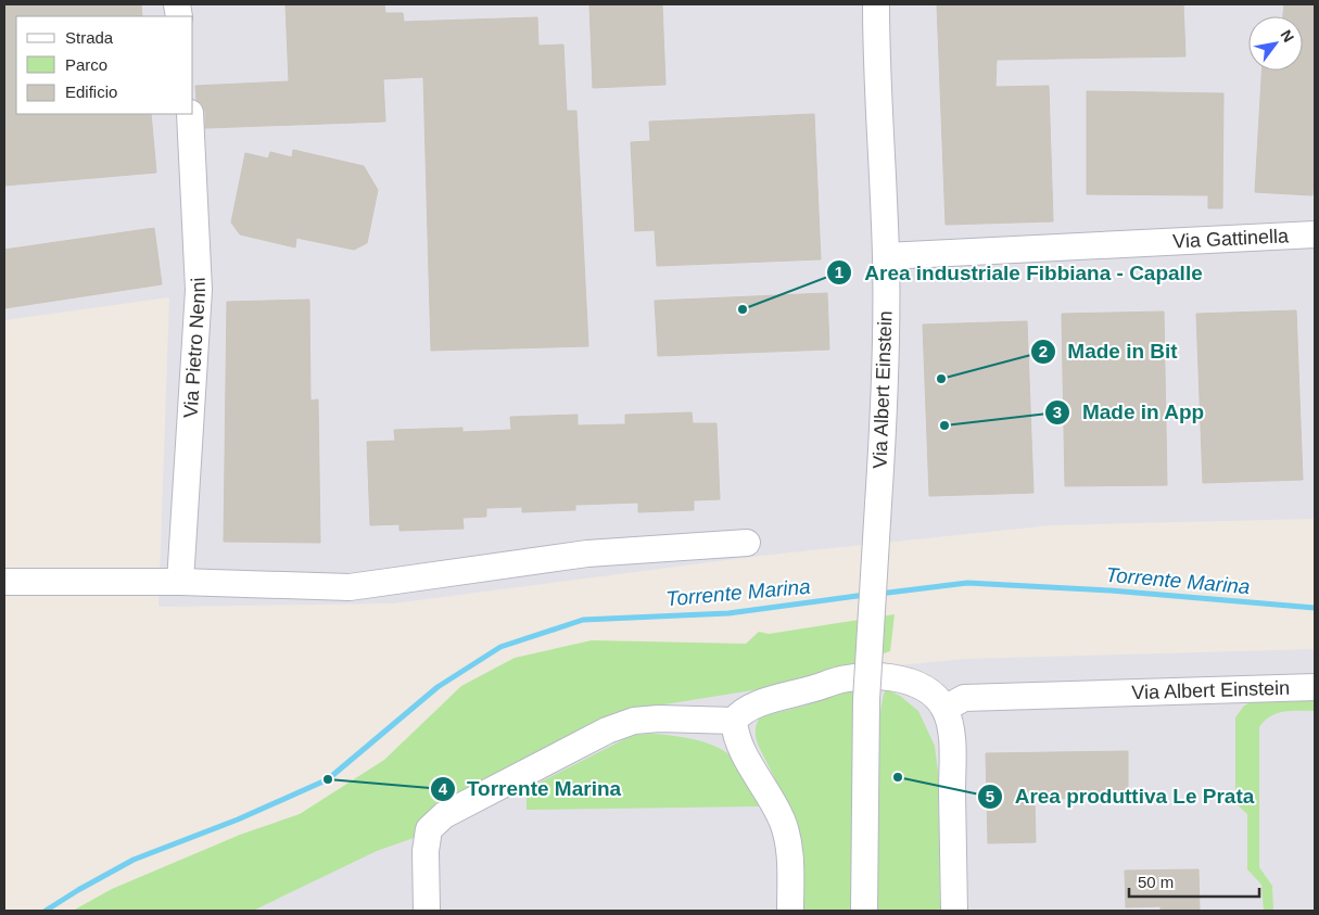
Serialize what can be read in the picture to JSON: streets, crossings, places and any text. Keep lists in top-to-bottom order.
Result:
{
  "streets": {
    "street": ["Via Gattinella", "Via Pietro Nenni", "Via Albert Einstein"]
  },
  "crossings": [
    ["Via Gattinella", "Via Albert Einstein"]
  ],
  "water": ["Torrente Marina"],
  "places": [
    "Area industriale Fibbiana - Capalle",
    "Made in Bit",
    "Made in App",
    "Area produttiva Le Prata",
    "Torrente Marina"
  ],
  "legend": ["Strada", "Parco", "Edificio"],
  "scale_bar": "50 m",
  "north": "top right"
}
